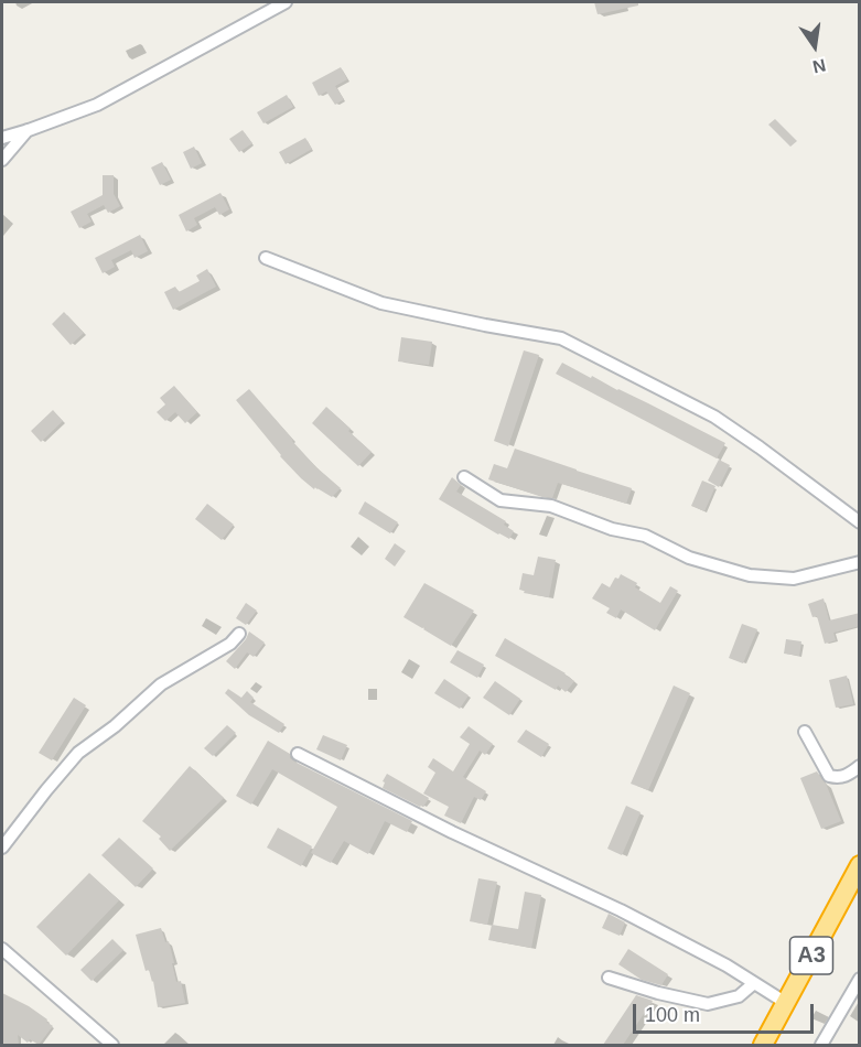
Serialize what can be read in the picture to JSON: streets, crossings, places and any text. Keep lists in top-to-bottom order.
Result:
{
  "streets": {
    "highway": ["A3"]
  },
  "scale_bar": "100 m",
  "north": "bottom"
}
